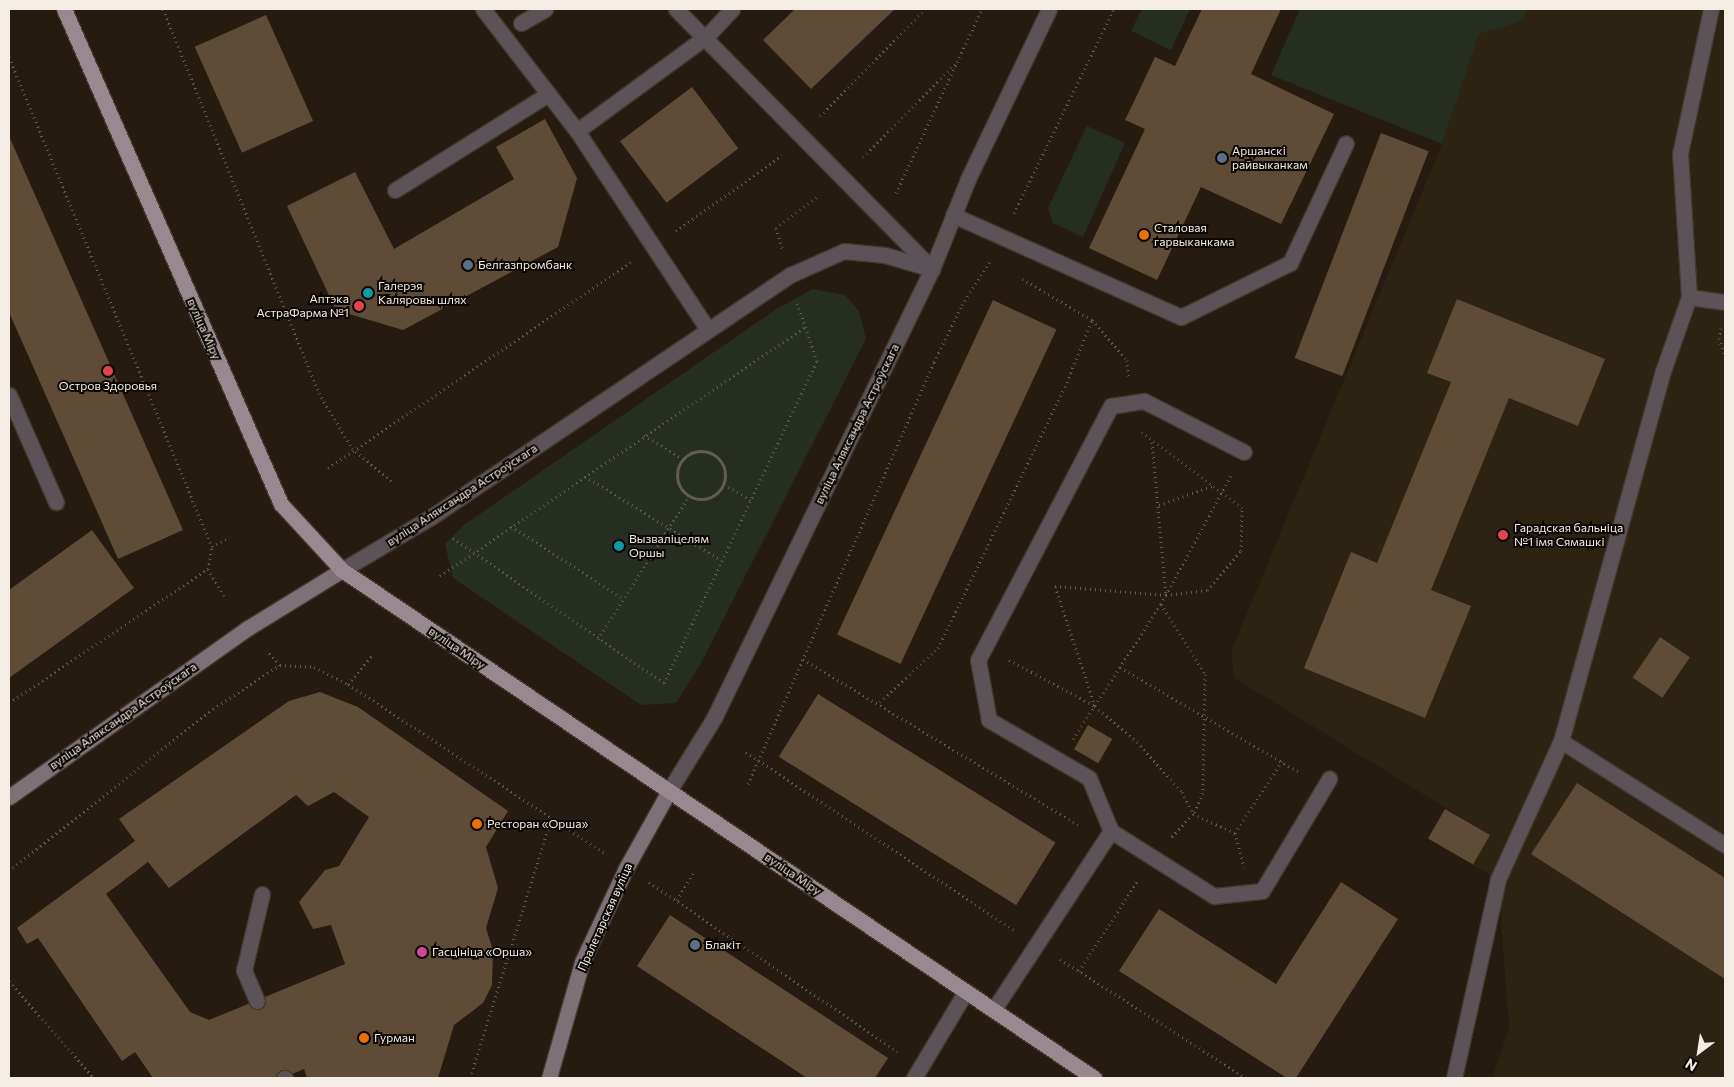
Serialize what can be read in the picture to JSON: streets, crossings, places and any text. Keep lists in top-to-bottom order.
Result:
{
  "streets": {
    "main road": ["вуліца Міру"],
    "street": ["вуліца Аляксандра Астроўскага", "Пралетарская вуліца"]
  },
  "crossings": [
    ["вуліца Міру", "вуліца Аляксандра Астроўскага"],
    ["вуліца Міру", "Пралетарская вуліца"],
    ["вуліца Аляксандра Астроўскага", "Пралетарская вуліца"]
  ],
  "places": [
    "Аршанскі райвыканкам",
    "Сталовая гарвыканкама",
    "Белгазпромбанк",
    "Галерэя Каляровы шлях",
    "Аптэка АстраФарма №1",
    "Остров Здоровья",
    "Гарадская бальніца №1 імя Сямашкі",
    "Вызваліцелям Оршы",
    "Ресторан «Орша»",
    "Блакіт",
    "Гасцініца «Орша»",
    "Гурман"
  ],
  "north": "bottom left"
}
